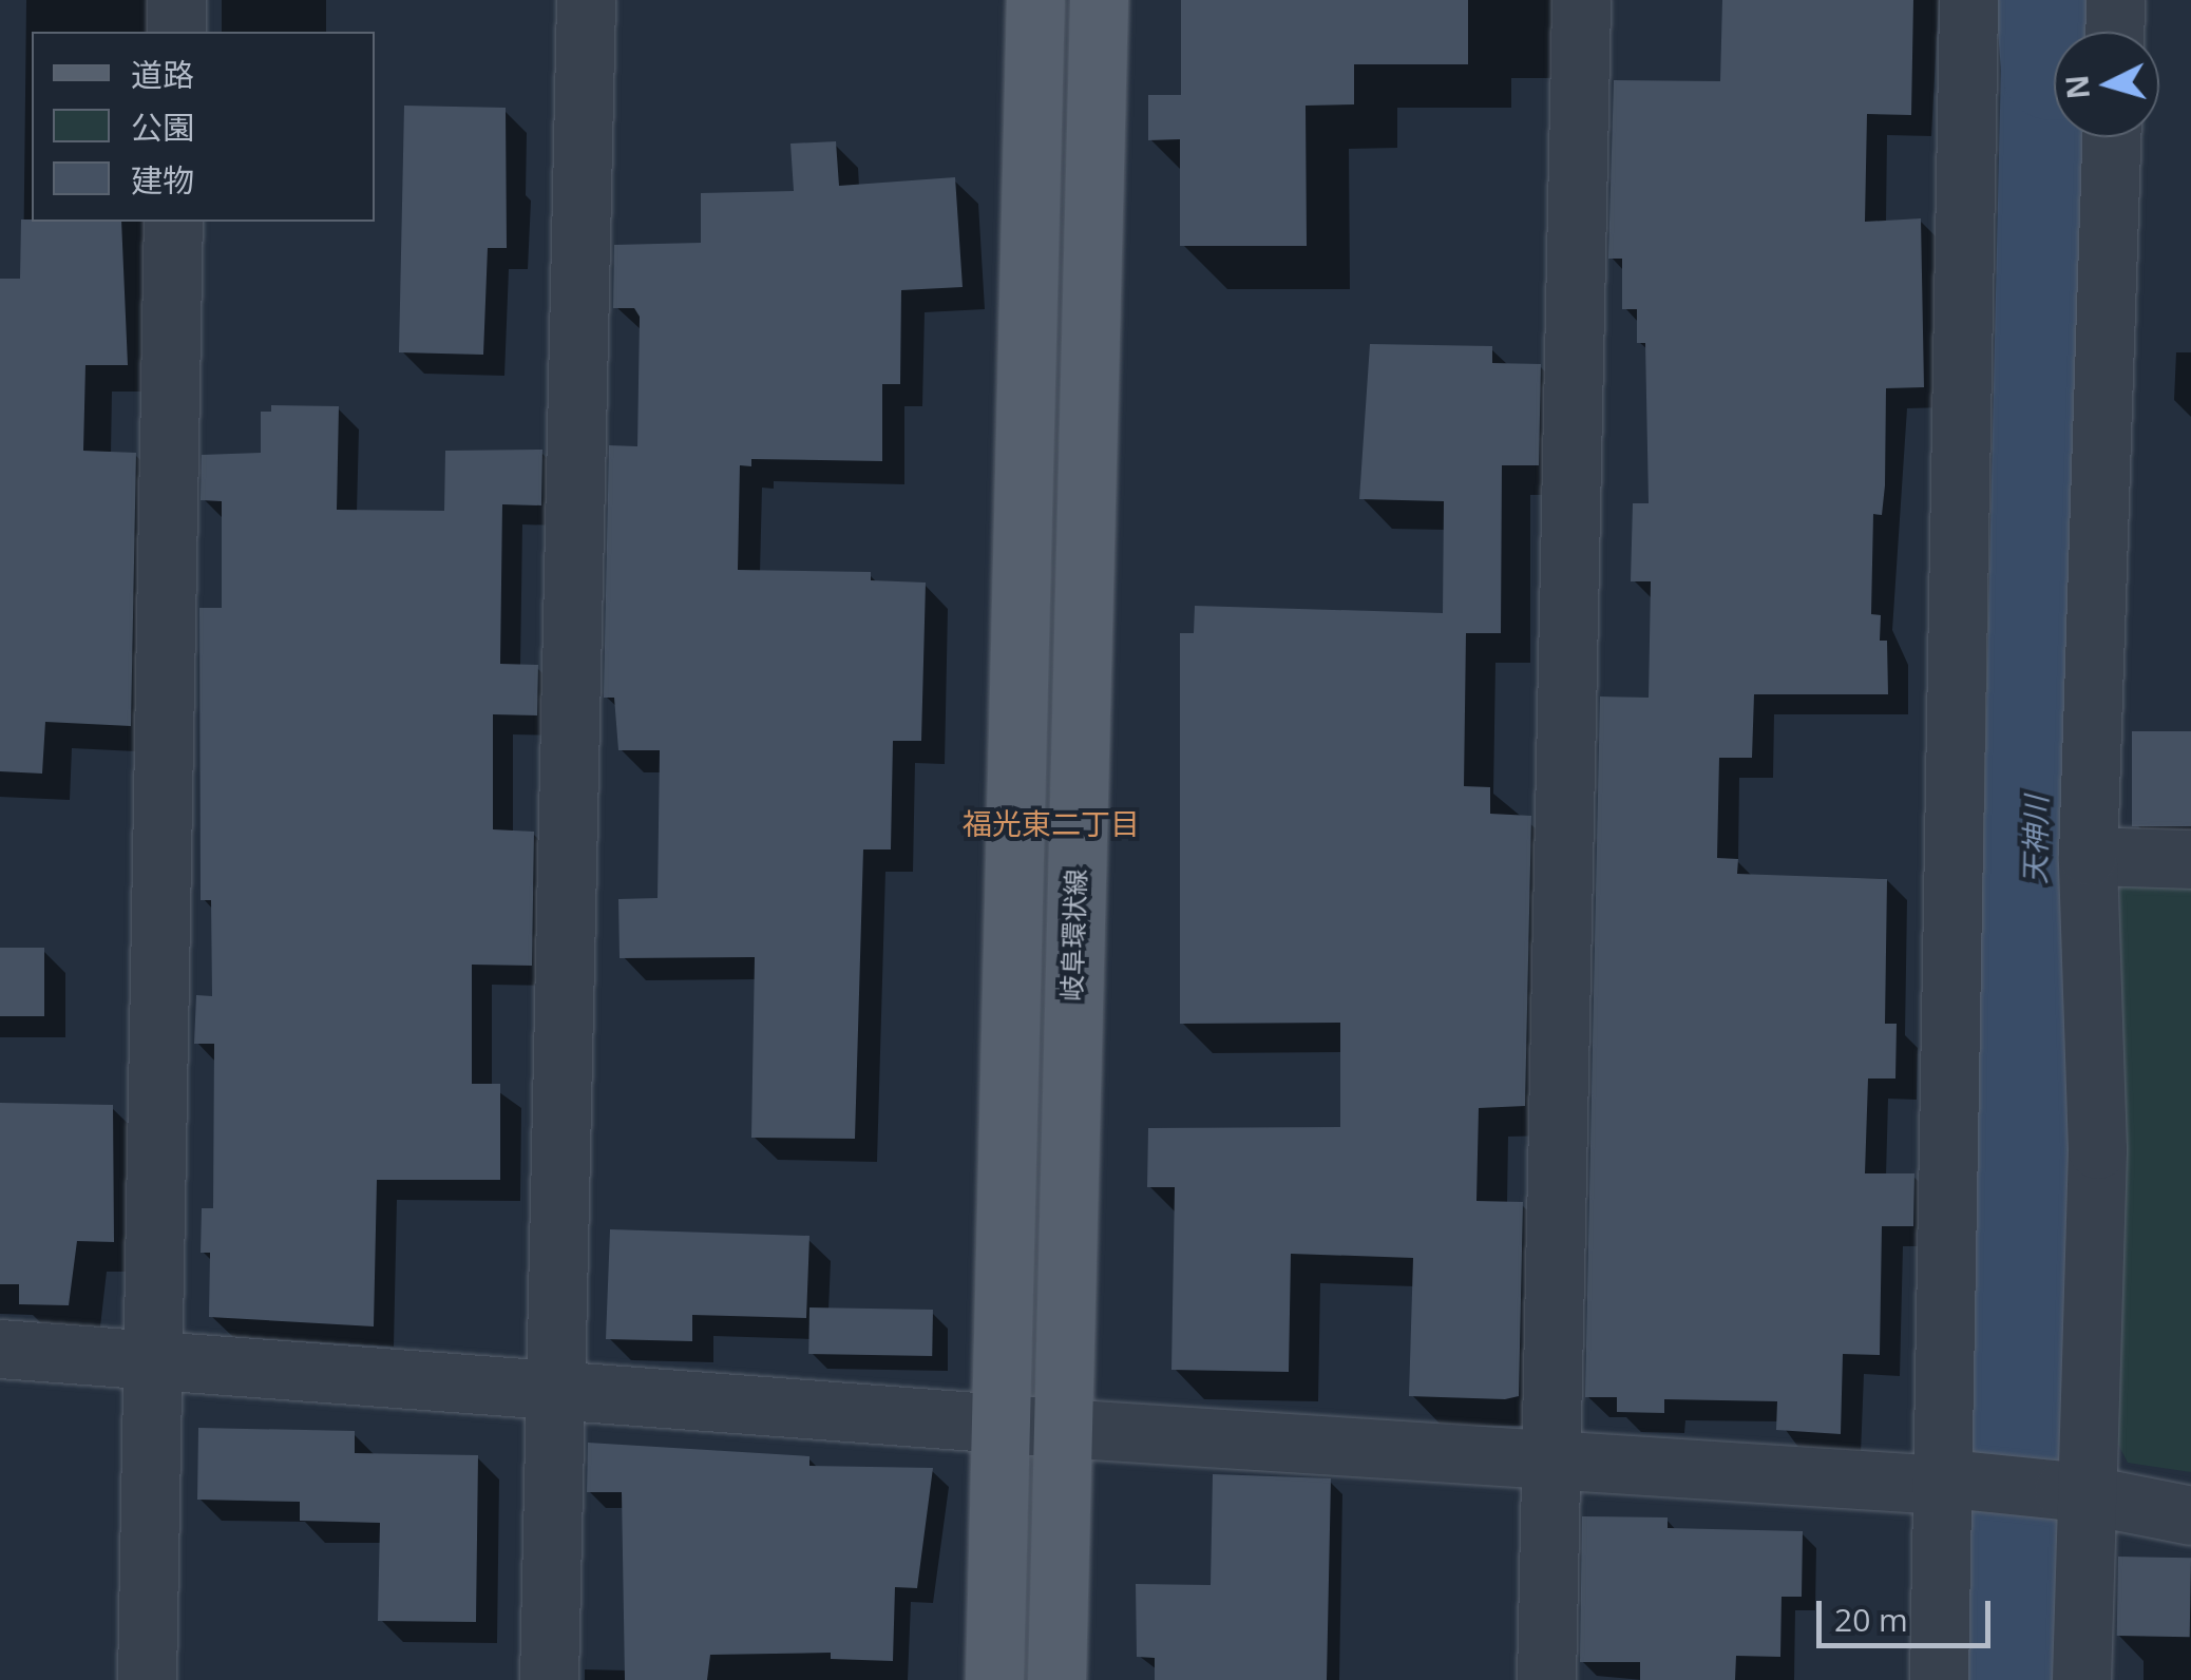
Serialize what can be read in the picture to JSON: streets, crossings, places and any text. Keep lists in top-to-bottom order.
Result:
{
  "streets": {
    "main road": ["岐阜環状線"]
  },
  "districts": ["福光東二丁目"],
  "water": ["天神川"],
  "legend": ["道路", "公園", "建物"],
  "scale_bar": "20 m",
  "north": "left"
}
